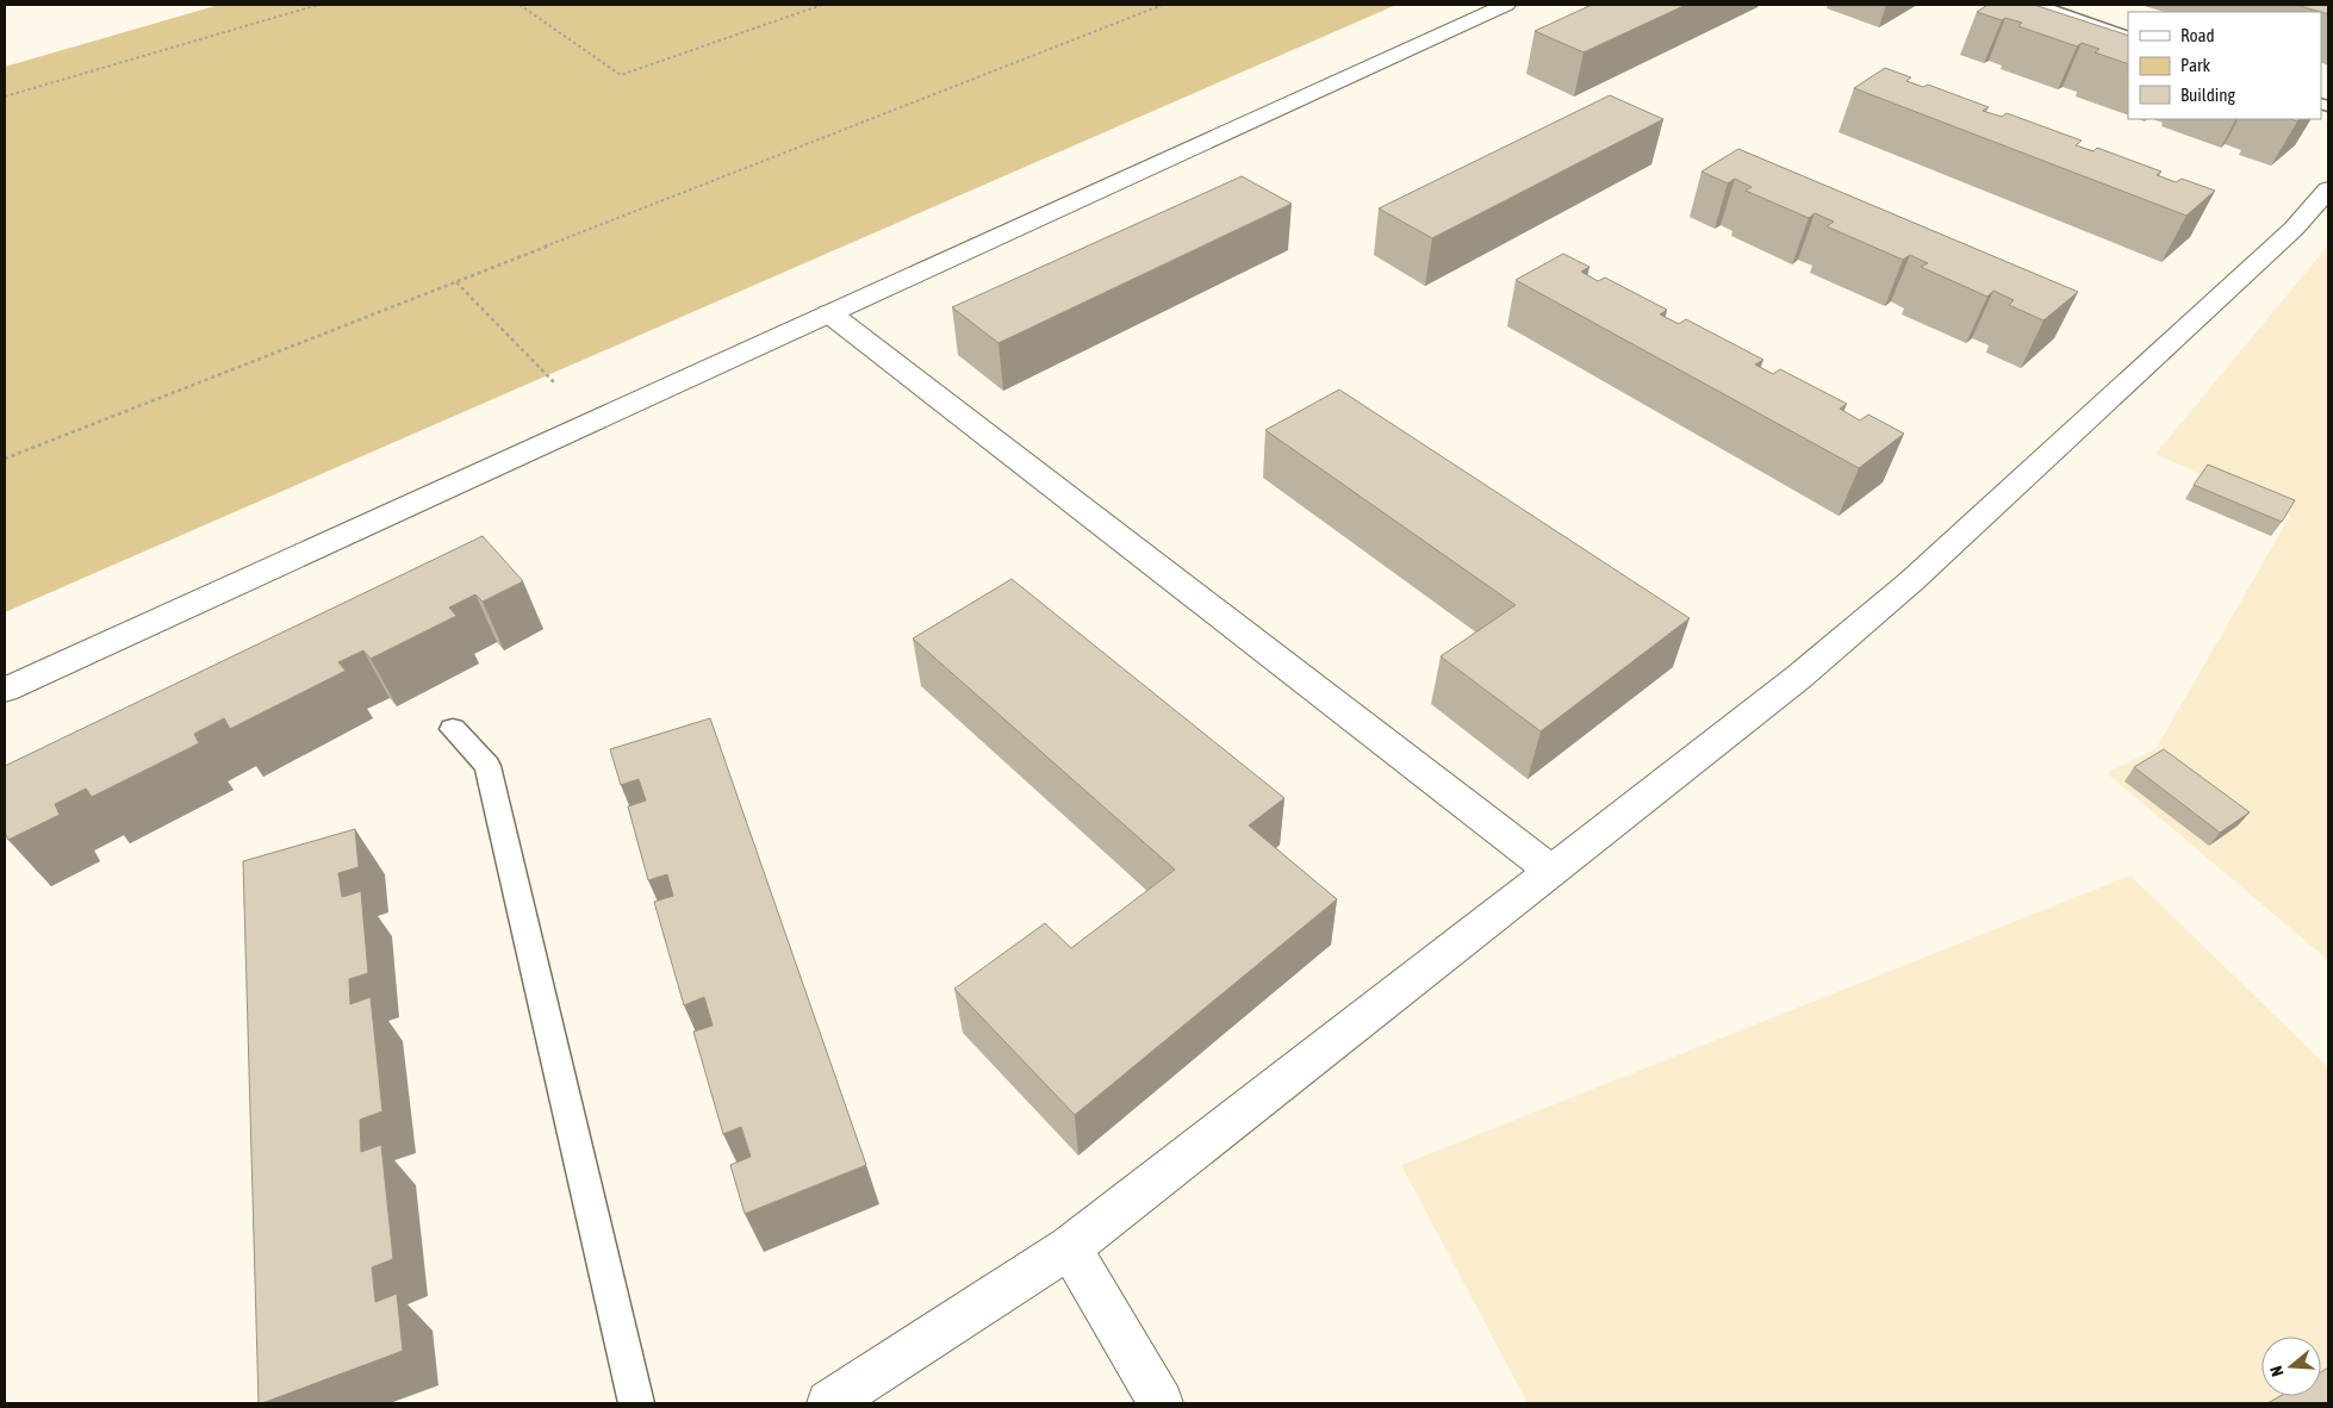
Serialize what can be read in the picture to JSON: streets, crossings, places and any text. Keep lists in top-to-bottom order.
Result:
{
  "legend": ["Road", "Park", "Building"],
  "north": "left"
}
